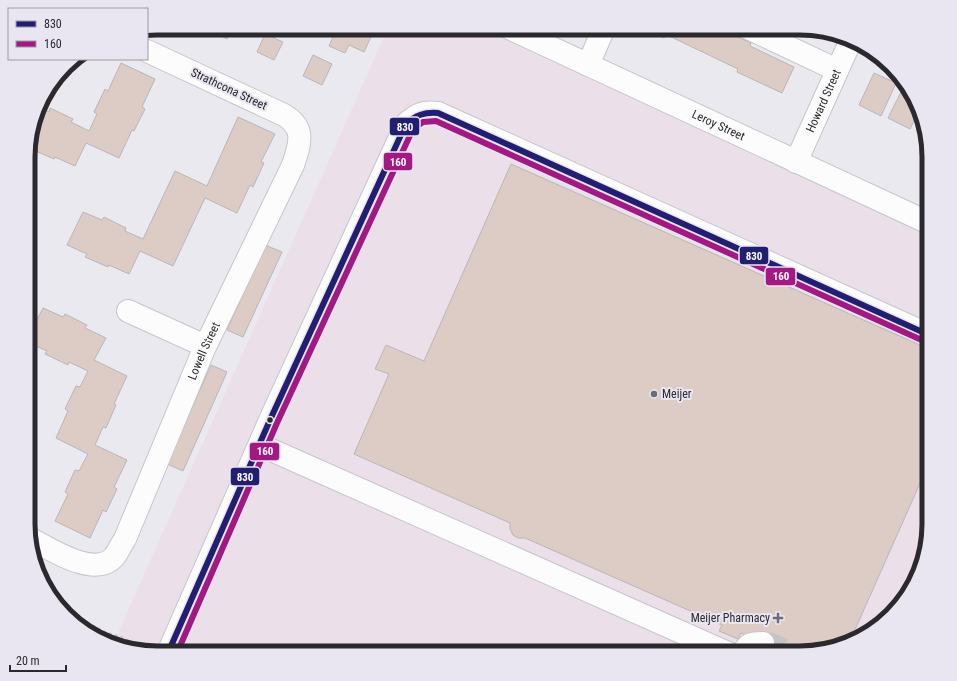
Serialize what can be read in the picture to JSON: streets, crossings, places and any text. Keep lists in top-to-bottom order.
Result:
{
  "streets": {
    "street": [
      "Strathcona Street",
      "Howard Street",
      "Leroy Street",
      "Lowell Street"
    ]
  },
  "crossings": [
    ["Strathcona Street", "Lowell Street"],
    ["Howard Street", "Leroy Street"]
  ],
  "places": {
    "other": ["Meijer"],
    "health": ["Meijer Pharmacy"]
  },
  "lines": ["transit line 830", "transit line 160"],
  "legend": ["830", "160"],
  "scale_bar": "20 m"
}
